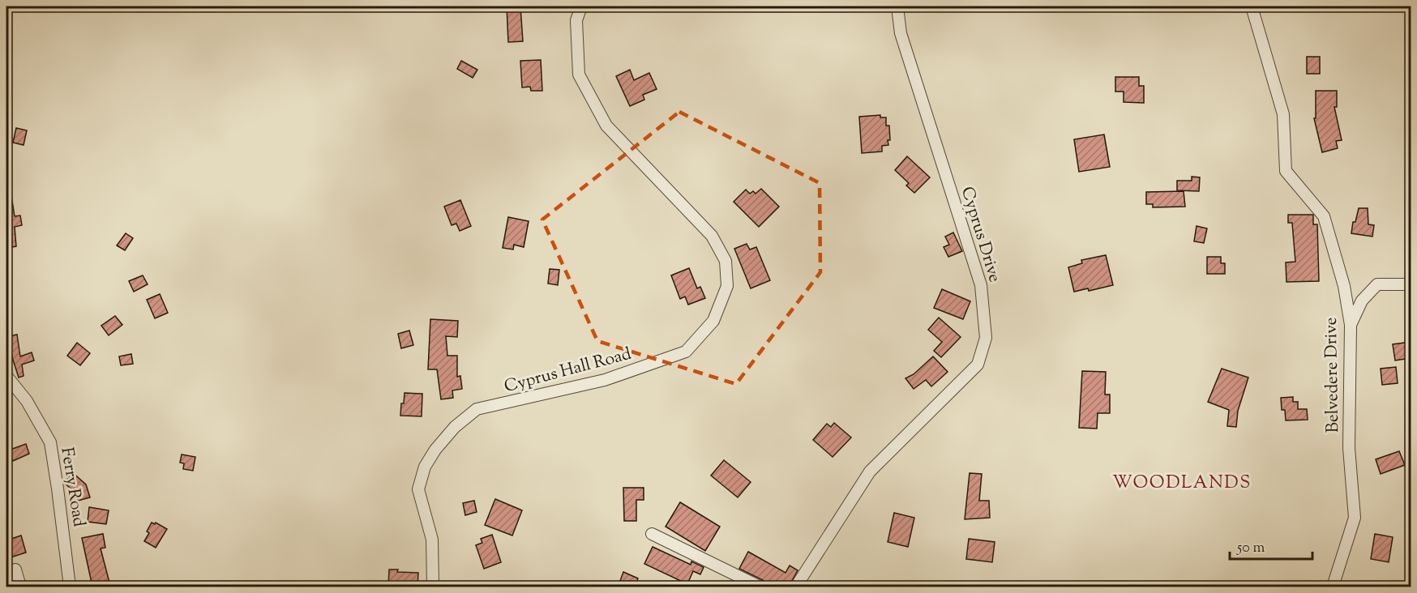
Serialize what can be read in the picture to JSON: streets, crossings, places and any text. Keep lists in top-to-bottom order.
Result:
{
  "streets": {
    "street": [
      "Cyprus Drive",
      "Cyprus Hall Road",
      "Belvedere Drive",
      "Ferry Road"
    ]
  },
  "districts": ["WOODLANDS"],
  "scale_bar": "50 m"
}
